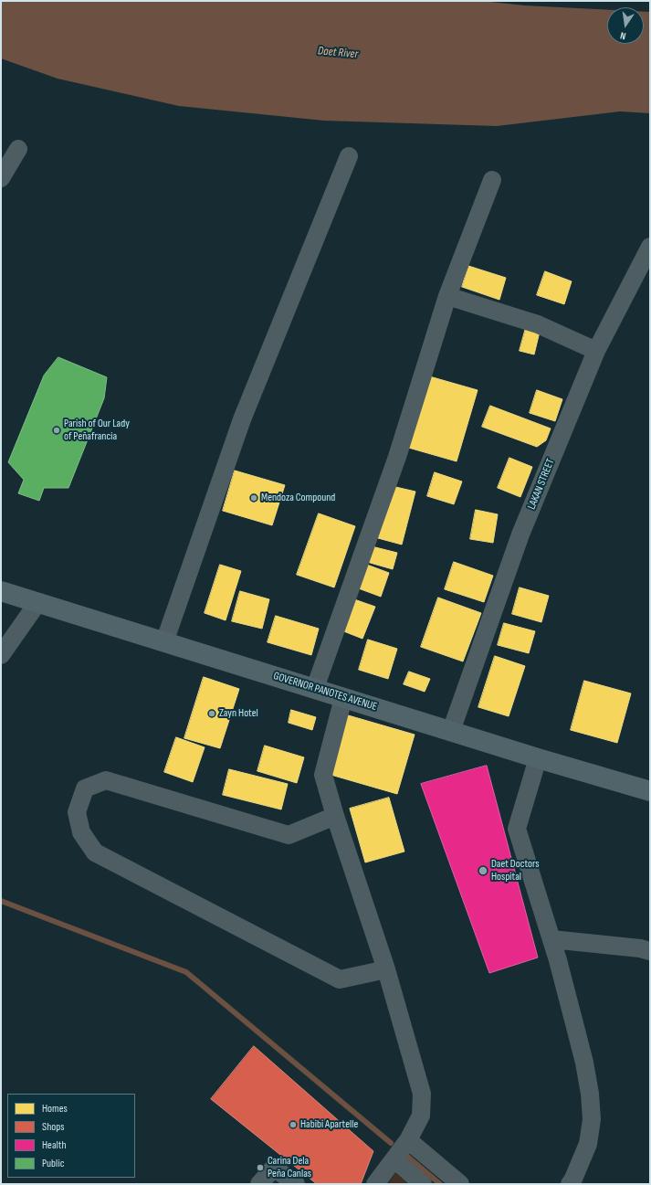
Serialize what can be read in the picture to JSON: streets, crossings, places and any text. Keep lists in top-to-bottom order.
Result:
{
  "streets": {
    "main road": ["GOVERNOR PANOTES AVENUE"],
    "street": ["LAKAN STREET"]
  },
  "crossings": [
    ["LAKAN STREET", "GOVERNOR PANOTES AVENUE"]
  ],
  "water": ["Daet River"],
  "places": [
    "Parish of Our Lady of Peñafrancia",
    "Mendoza Compound",
    "Zayn Hotel",
    "Daet Doctors Hospital",
    "Habibi Apartelle",
    "Carina Dela Peña Canlas"
  ],
  "legend": [
    "Homes",
    "Shops",
    "Health",
    "Public"
  ],
  "north": "bottom"
}
